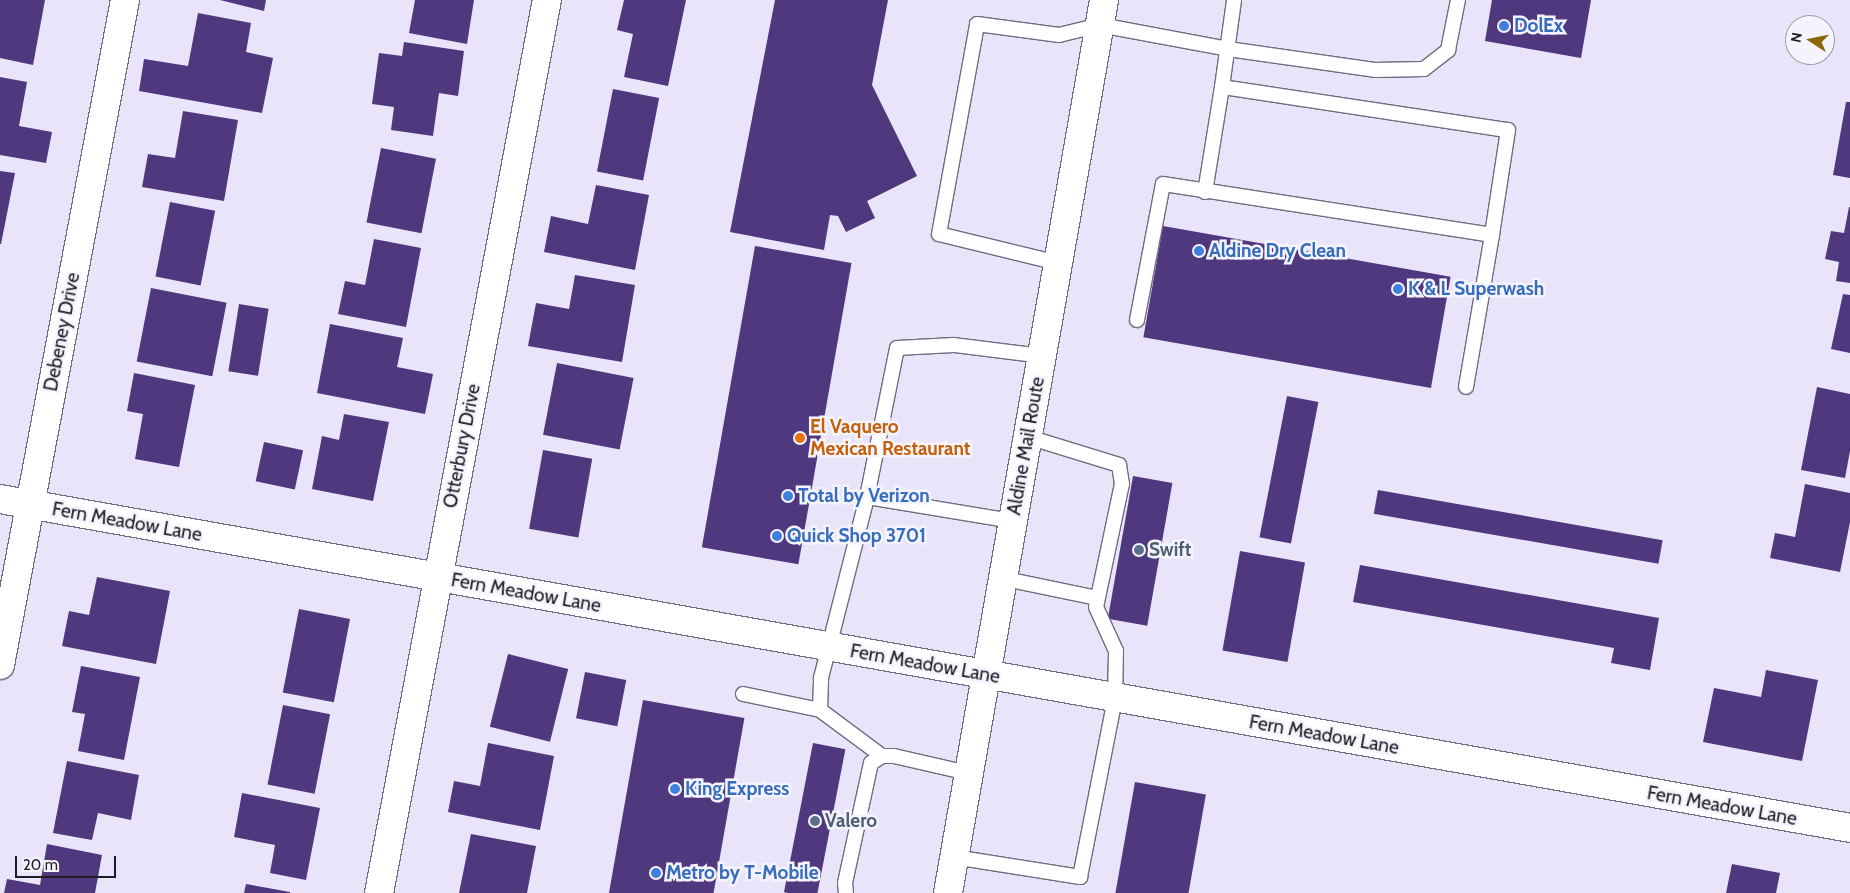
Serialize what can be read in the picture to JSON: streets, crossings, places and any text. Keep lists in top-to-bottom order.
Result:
{
  "streets": {
    "street": [
      "Debeney Drive",
      "Otterbury Drive",
      "Aldine Mail Route",
      "Fern Meadow Lane"
    ]
  },
  "crossings": [
    ["Debeney Drive", "Fern Meadow Lane"],
    ["Otterbury Drive", "Fern Meadow Lane"],
    ["Aldine Mail Route", "Fern Meadow Lane"]
  ],
  "places": [
    "DolEx",
    "Aldine Dry Clean",
    "K & L Superwash",
    "El Vaquero Mexican Restaurant",
    "Total by Verizon",
    "Quick Shop 3701",
    "Swift",
    "King Express",
    "Valero",
    "Metro by T-Mobile"
  ],
  "scale_bar": "20 m",
  "north": "left"
}
